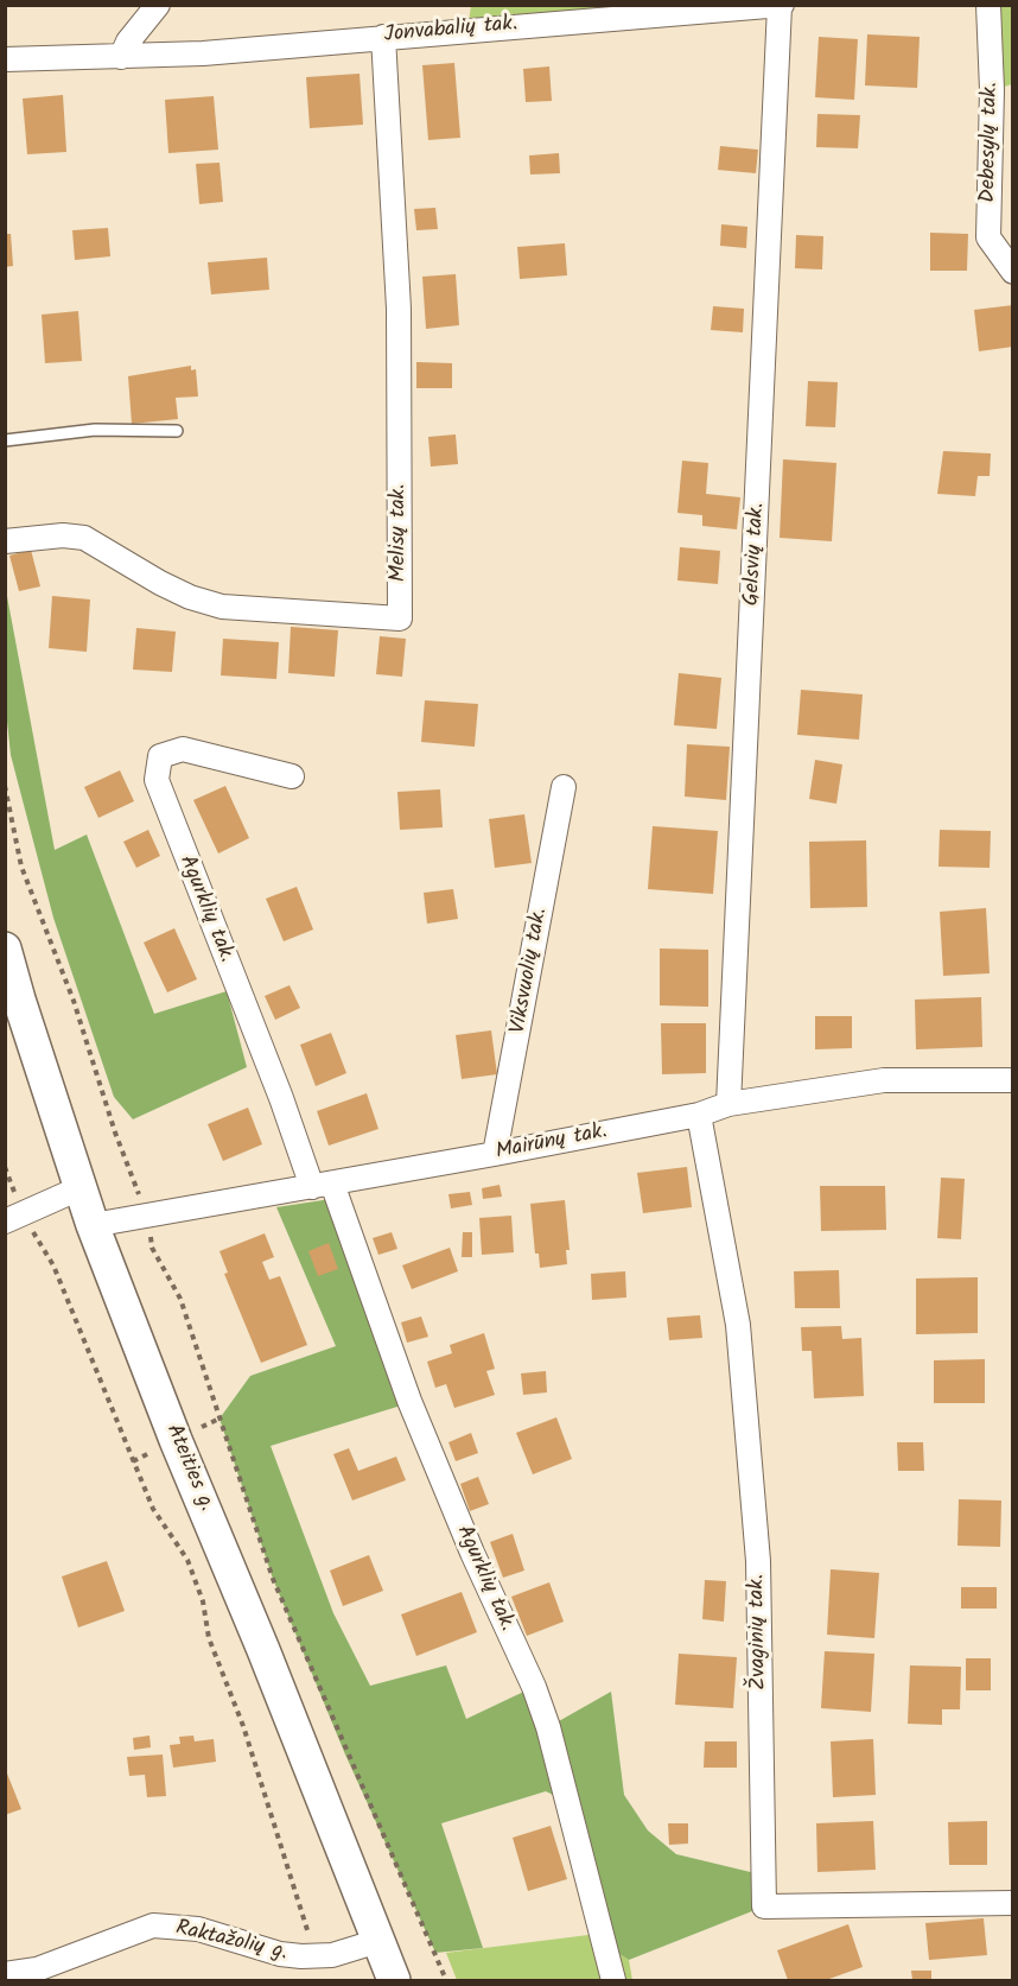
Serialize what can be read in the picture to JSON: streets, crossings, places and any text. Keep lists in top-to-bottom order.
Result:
{
  "streets": {
    "street": [
      "Jonvabalių tak.",
      "Debesylų tak.",
      "Melisų tak.",
      "Gelsvių tak.",
      "Agurklių tak.",
      "Viksvuolių tak.",
      "Mairūnų tak.",
      "Ateities g.",
      "Žvaginių tak.",
      "Raktažolių g."
    ]
  },
  "crossings": [
    ["Jonvabalių tak.", "Melisų tak."],
    ["Jonvabalių tak.", "Gelsvių tak."],
    ["Gelsvių tak.", "Mairūnų tak."],
    ["Agurklių tak.", "Mairūnų tak."],
    ["Viksvuolių tak.", "Mairūnų tak."],
    ["Mairūnų tak.", "Ateities g."],
    ["Mairūnų tak.", "Žvaginių tak."],
    ["Ateities g.", "Raktažolių g."]
  ]
}
